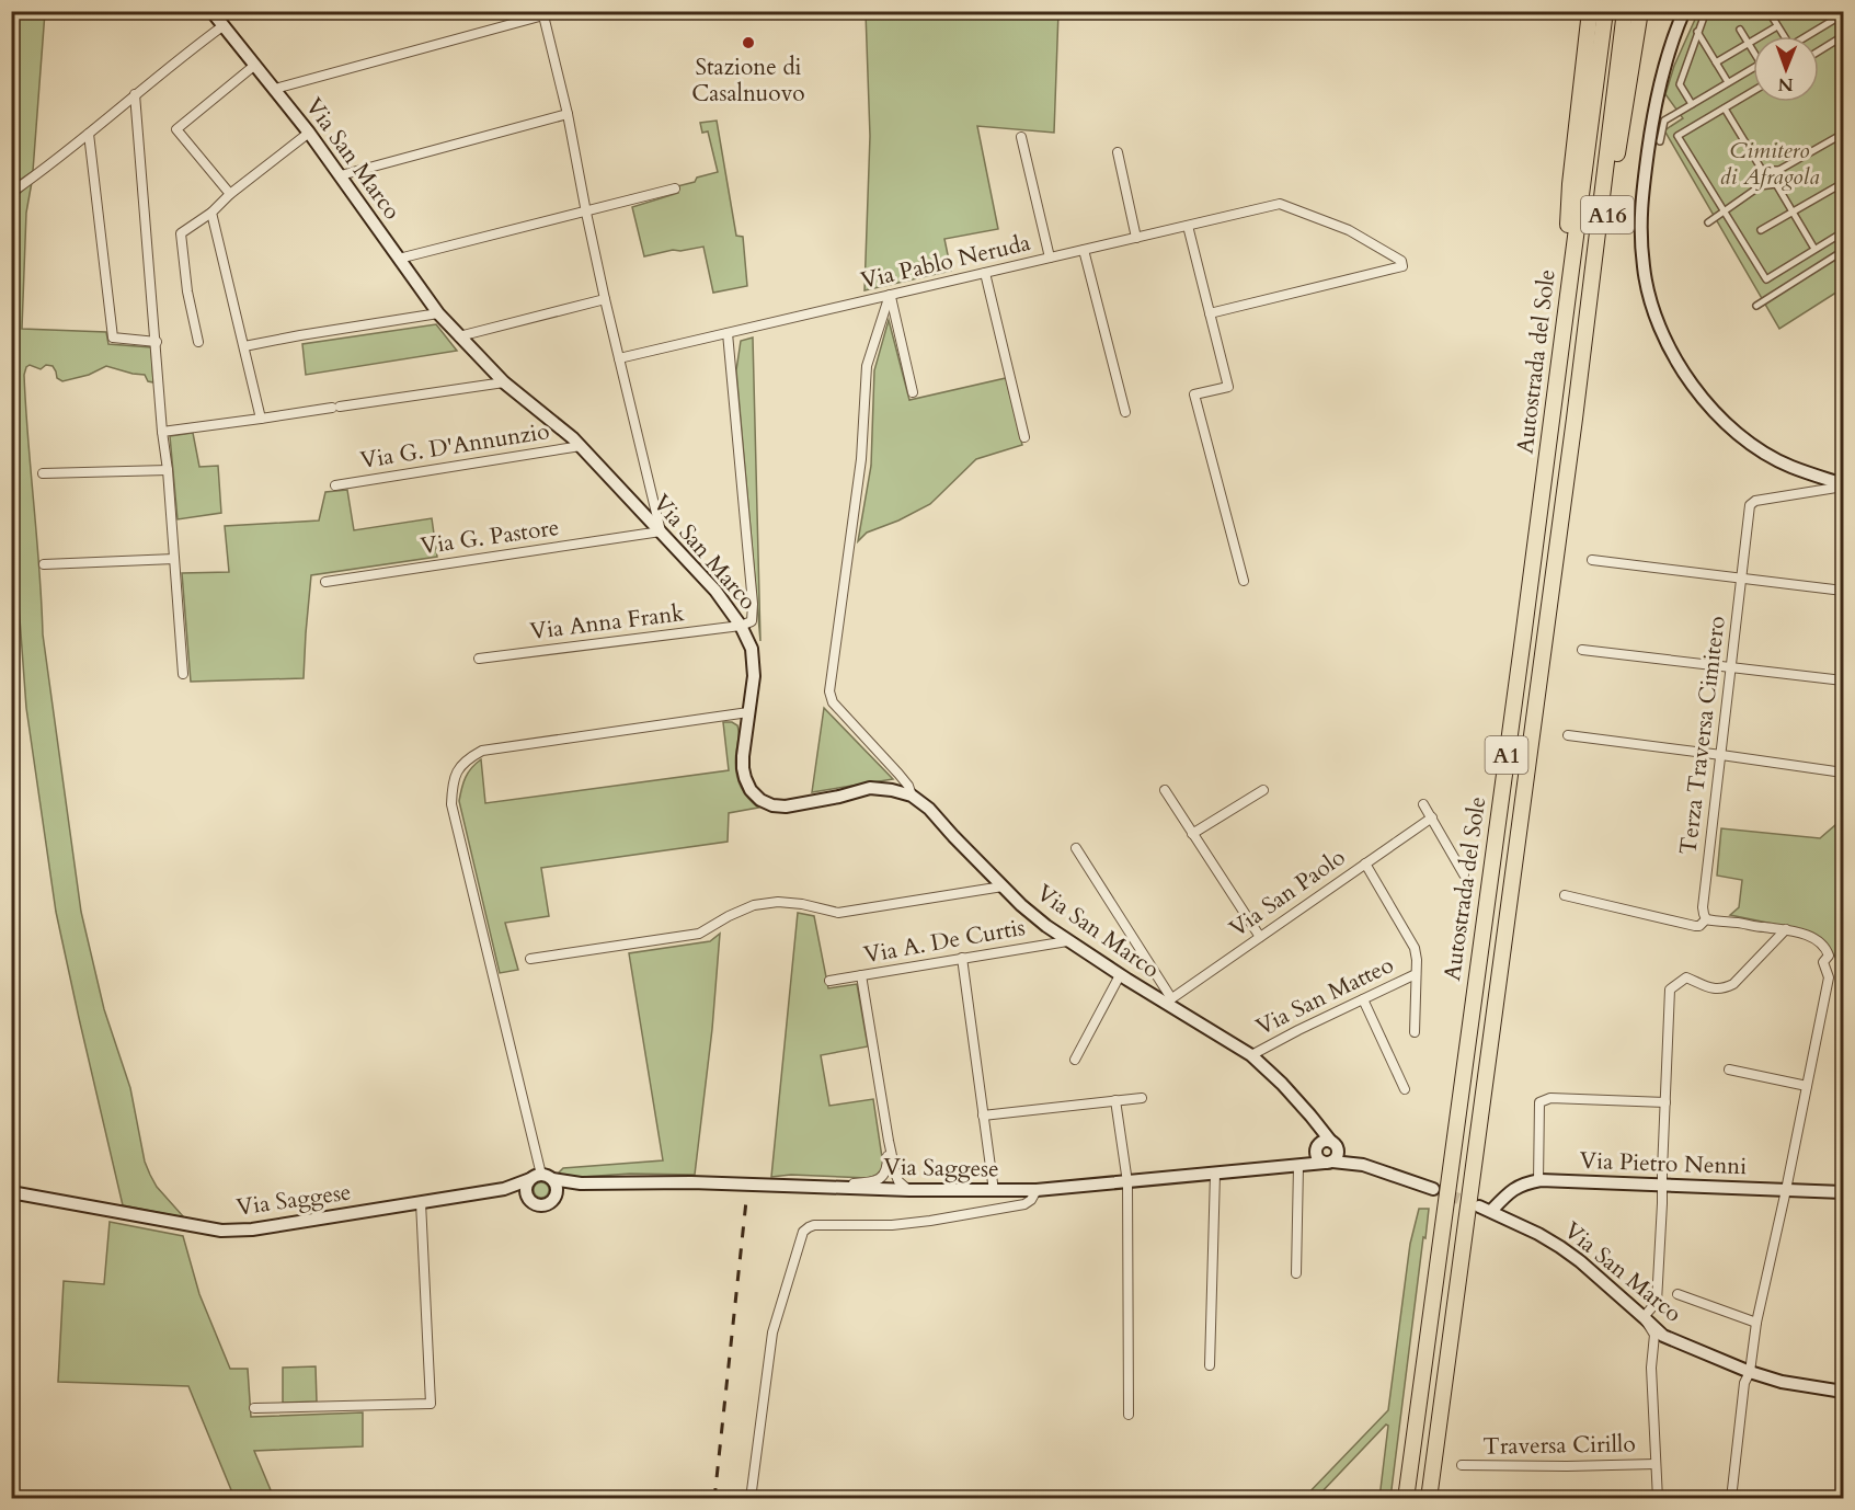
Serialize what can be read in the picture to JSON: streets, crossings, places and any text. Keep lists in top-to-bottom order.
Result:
{
  "streets": {
    "highway": ["A16", "Autostrada del Sole", "A1"],
    "main road": ["Via San Marco", "Via Pietro Nenni", "Via Saggese"],
    "street": [
      "Via Pablo Neruda",
      "Via G. D'Annunzio",
      "Via G. Pastore",
      "Via Anna Frank",
      "Terza Traversa Cimitero",
      "Via San Paolo",
      "Via A. De Curtis",
      "Via San Matteo",
      "Traversa Cirillo"
    ]
  },
  "crossings": [
    ["Via San Marco", "Via G. D'Annunzio"],
    ["Via San Marco", "Via G. Pastore"],
    ["Via San Marco", "Via Anna Frank"],
    ["Via San Marco", "Via San Paolo"],
    ["Via San Marco", "Via A. De Curtis"],
    ["Via San Marco", "Via San Matteo"],
    ["Via San Marco", "Via Pietro Nenni"],
    ["Via San Marco", "Via Saggese"],
    ["A16", "Autostrada del Sole"]
  ],
  "parks": ["Cimitero di Afragola"],
  "places": ["Stazione di Casalnuovo"],
  "north": "bottom"
}
